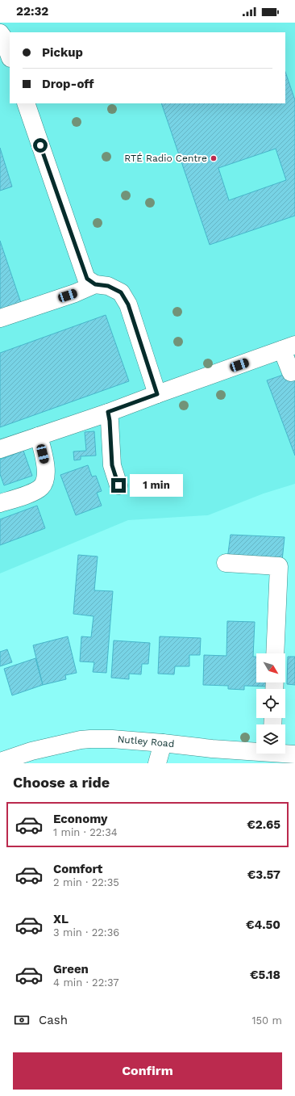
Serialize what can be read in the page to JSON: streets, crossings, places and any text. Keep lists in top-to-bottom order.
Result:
{
  "streets": {
    "street": ["Nutley Road"]
  },
  "places": ["RTÉ Radio Centre"],
  "north": "bottom right",
  "page": {
    "status": "22:32",
    "banner": ["Pickup", "Drop-off"],
    "bubble": "1 min",
    "heading": "Choose a ride",
    "list": [
      {
        "name": "Economy",
        "note": "1 min · 22:34",
        "value": "€2.65"
      },
      {
        "name": "Comfort",
        "note": "2 min · 22:35",
        "value": "€3.57"
      },
      {
        "name": "XL",
        "note": "3 min · 22:36",
        "value": "€4.50"
      },
      {
        "name": "Green",
        "note": "4 min · 22:37",
        "value": "€5.18"
      }
    ],
    "pay": ["Cash", "150 m"],
    "buttons": "Confirm"
  }
}
